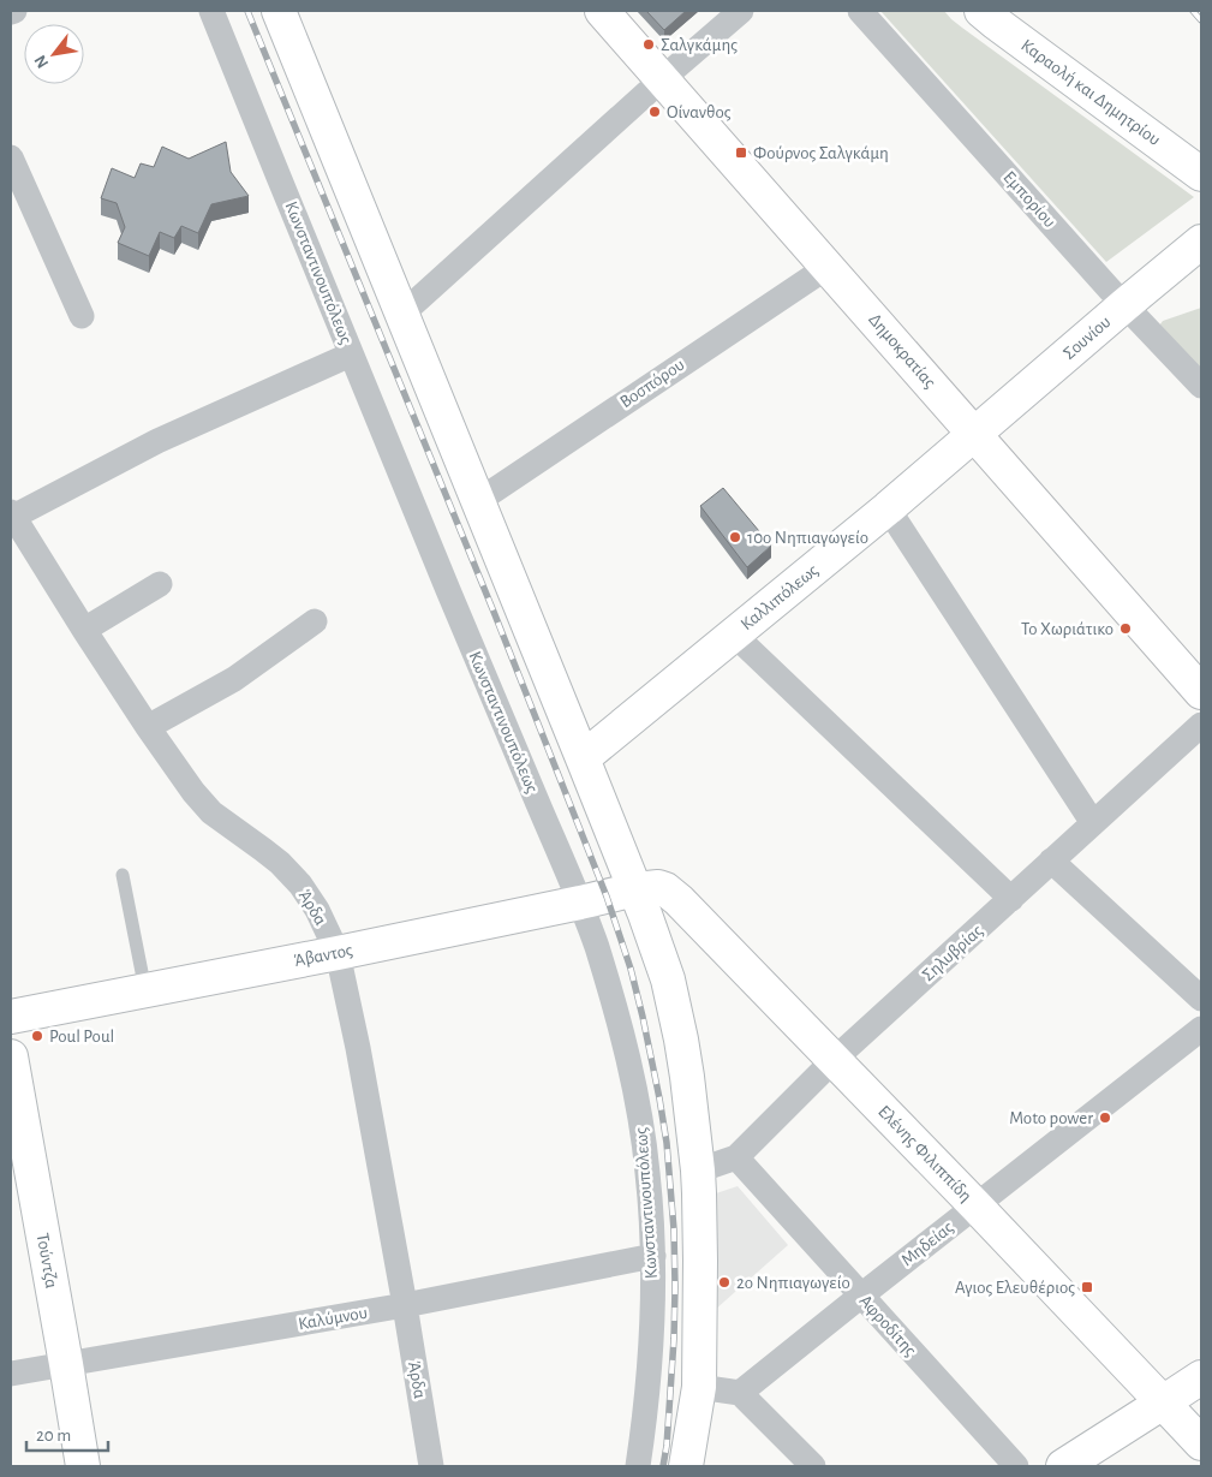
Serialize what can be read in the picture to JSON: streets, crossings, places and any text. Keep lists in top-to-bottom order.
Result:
{
  "streets": {
    "main road": [
      "Καραολή και Δημητρίου",
      "Σουνίου",
      "Δημοκρατίας",
      "Καλλιπόλεως",
      "Άβαντος",
      "Ελένης Φιλιππίδη",
      "Τούντζα"
    ],
    "street": [
      "Εμπορίου",
      "Κωνσταντινουπόλεως",
      "Βοσπόρου",
      "Άρδα",
      "Σηλυβρίας",
      "Μηδείας",
      "Καλύμνου",
      "Αφροδίτης"
    ]
  },
  "crossings": [
    ["Εμπορίου", "Σουνίου"],
    ["Κωνσταντινουπόλεως", "Άβαντος"],
    ["Κωνσταντινουπόλεως", "Καλύμνου"],
    ["Σουνίου", "Δημοκρατίας"],
    ["Σουνίου", "Καλλιπόλεως"],
    ["Δημοκρατίας", "Βοσπόρου"],
    ["Δημοκρατίας", "Καλλιπόλεως"],
    ["Άρδα", "Άβαντος"],
    ["Άρδα", "Καλύμνου"],
    ["Σηλυβρίας", "Ελένης Φιλιππίδη"],
    ["Σηλυβρίας", "Αφροδίτης"],
    ["Άβαντος", "Ελένης Φιλιππίδη"],
    ["Ελένης Φιλιππίδη", "Μηδείας"],
    ["Μηδείας", "Αφροδίτης"],
    ["Τούντζα", "Καλύμνου"]
  ],
  "places": {
    "other": [
      "Σαλγκάμης",
      "Οίνανθος",
      "10ο Νηπιαγωγείο",
      "Το Χωριάτικο",
      "Poul Poul",
      "Moto power",
      "2ο Νηπιαγωγείο"
    ],
    "transit": ["Φούρνος Σαλγκάμη", "Αγιος Ελευθέριος"]
  },
  "scale_bar": "20 m",
  "north": "bottom left"
}
